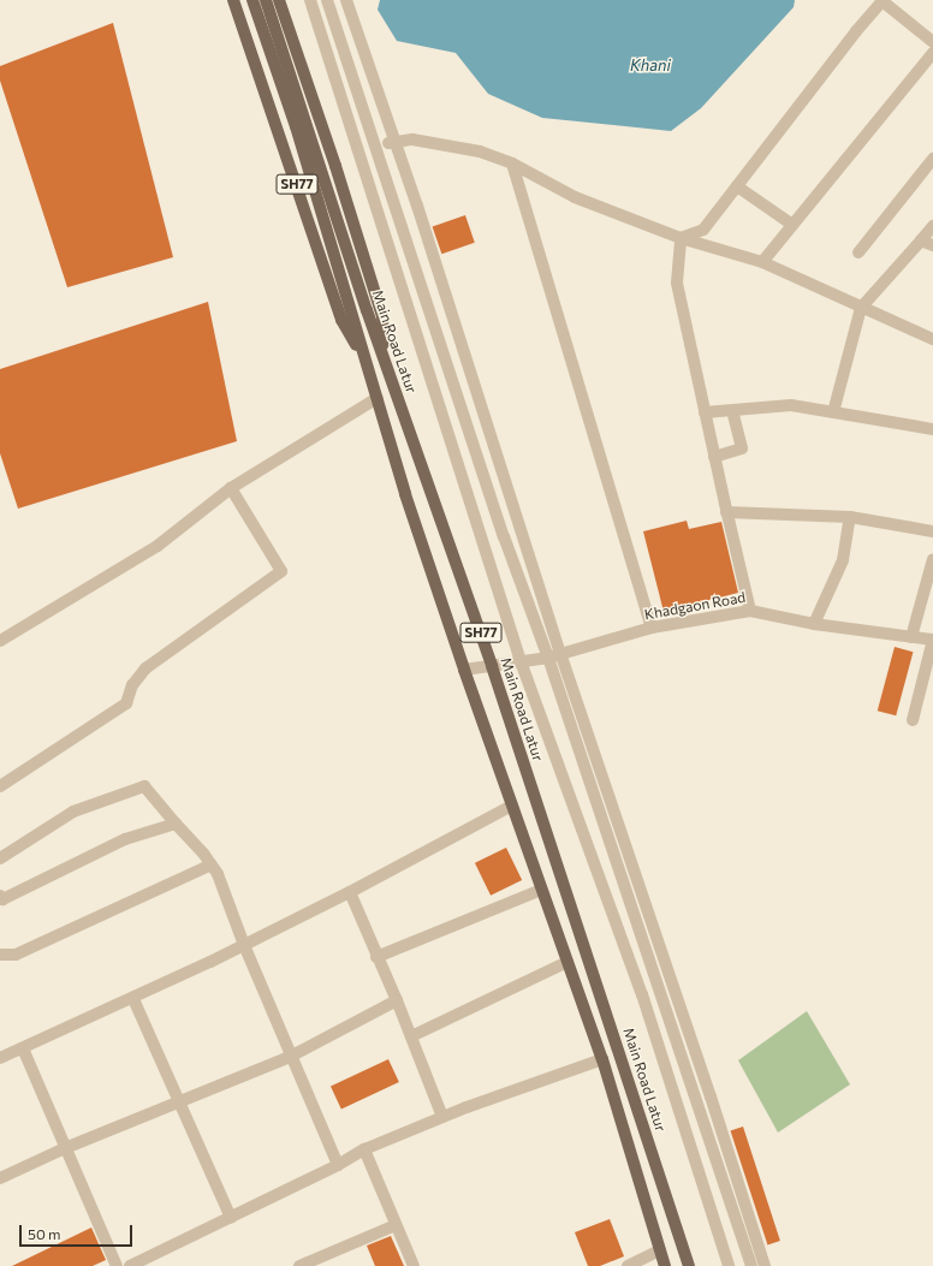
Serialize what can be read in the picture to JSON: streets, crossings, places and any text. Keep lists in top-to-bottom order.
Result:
{
  "streets": {
    "main road": ["SH77", "Main Road Latur"],
    "street": ["Khadgaon Road"]
  },
  "crossings": [
    ["SH77", "Main Road Latur"],
    ["SH77", "Khadgaon Road"],
    ["Main Road Latur", "Khadgaon Road"]
  ],
  "water": ["Khani"],
  "scale_bar": "50 m"
}
